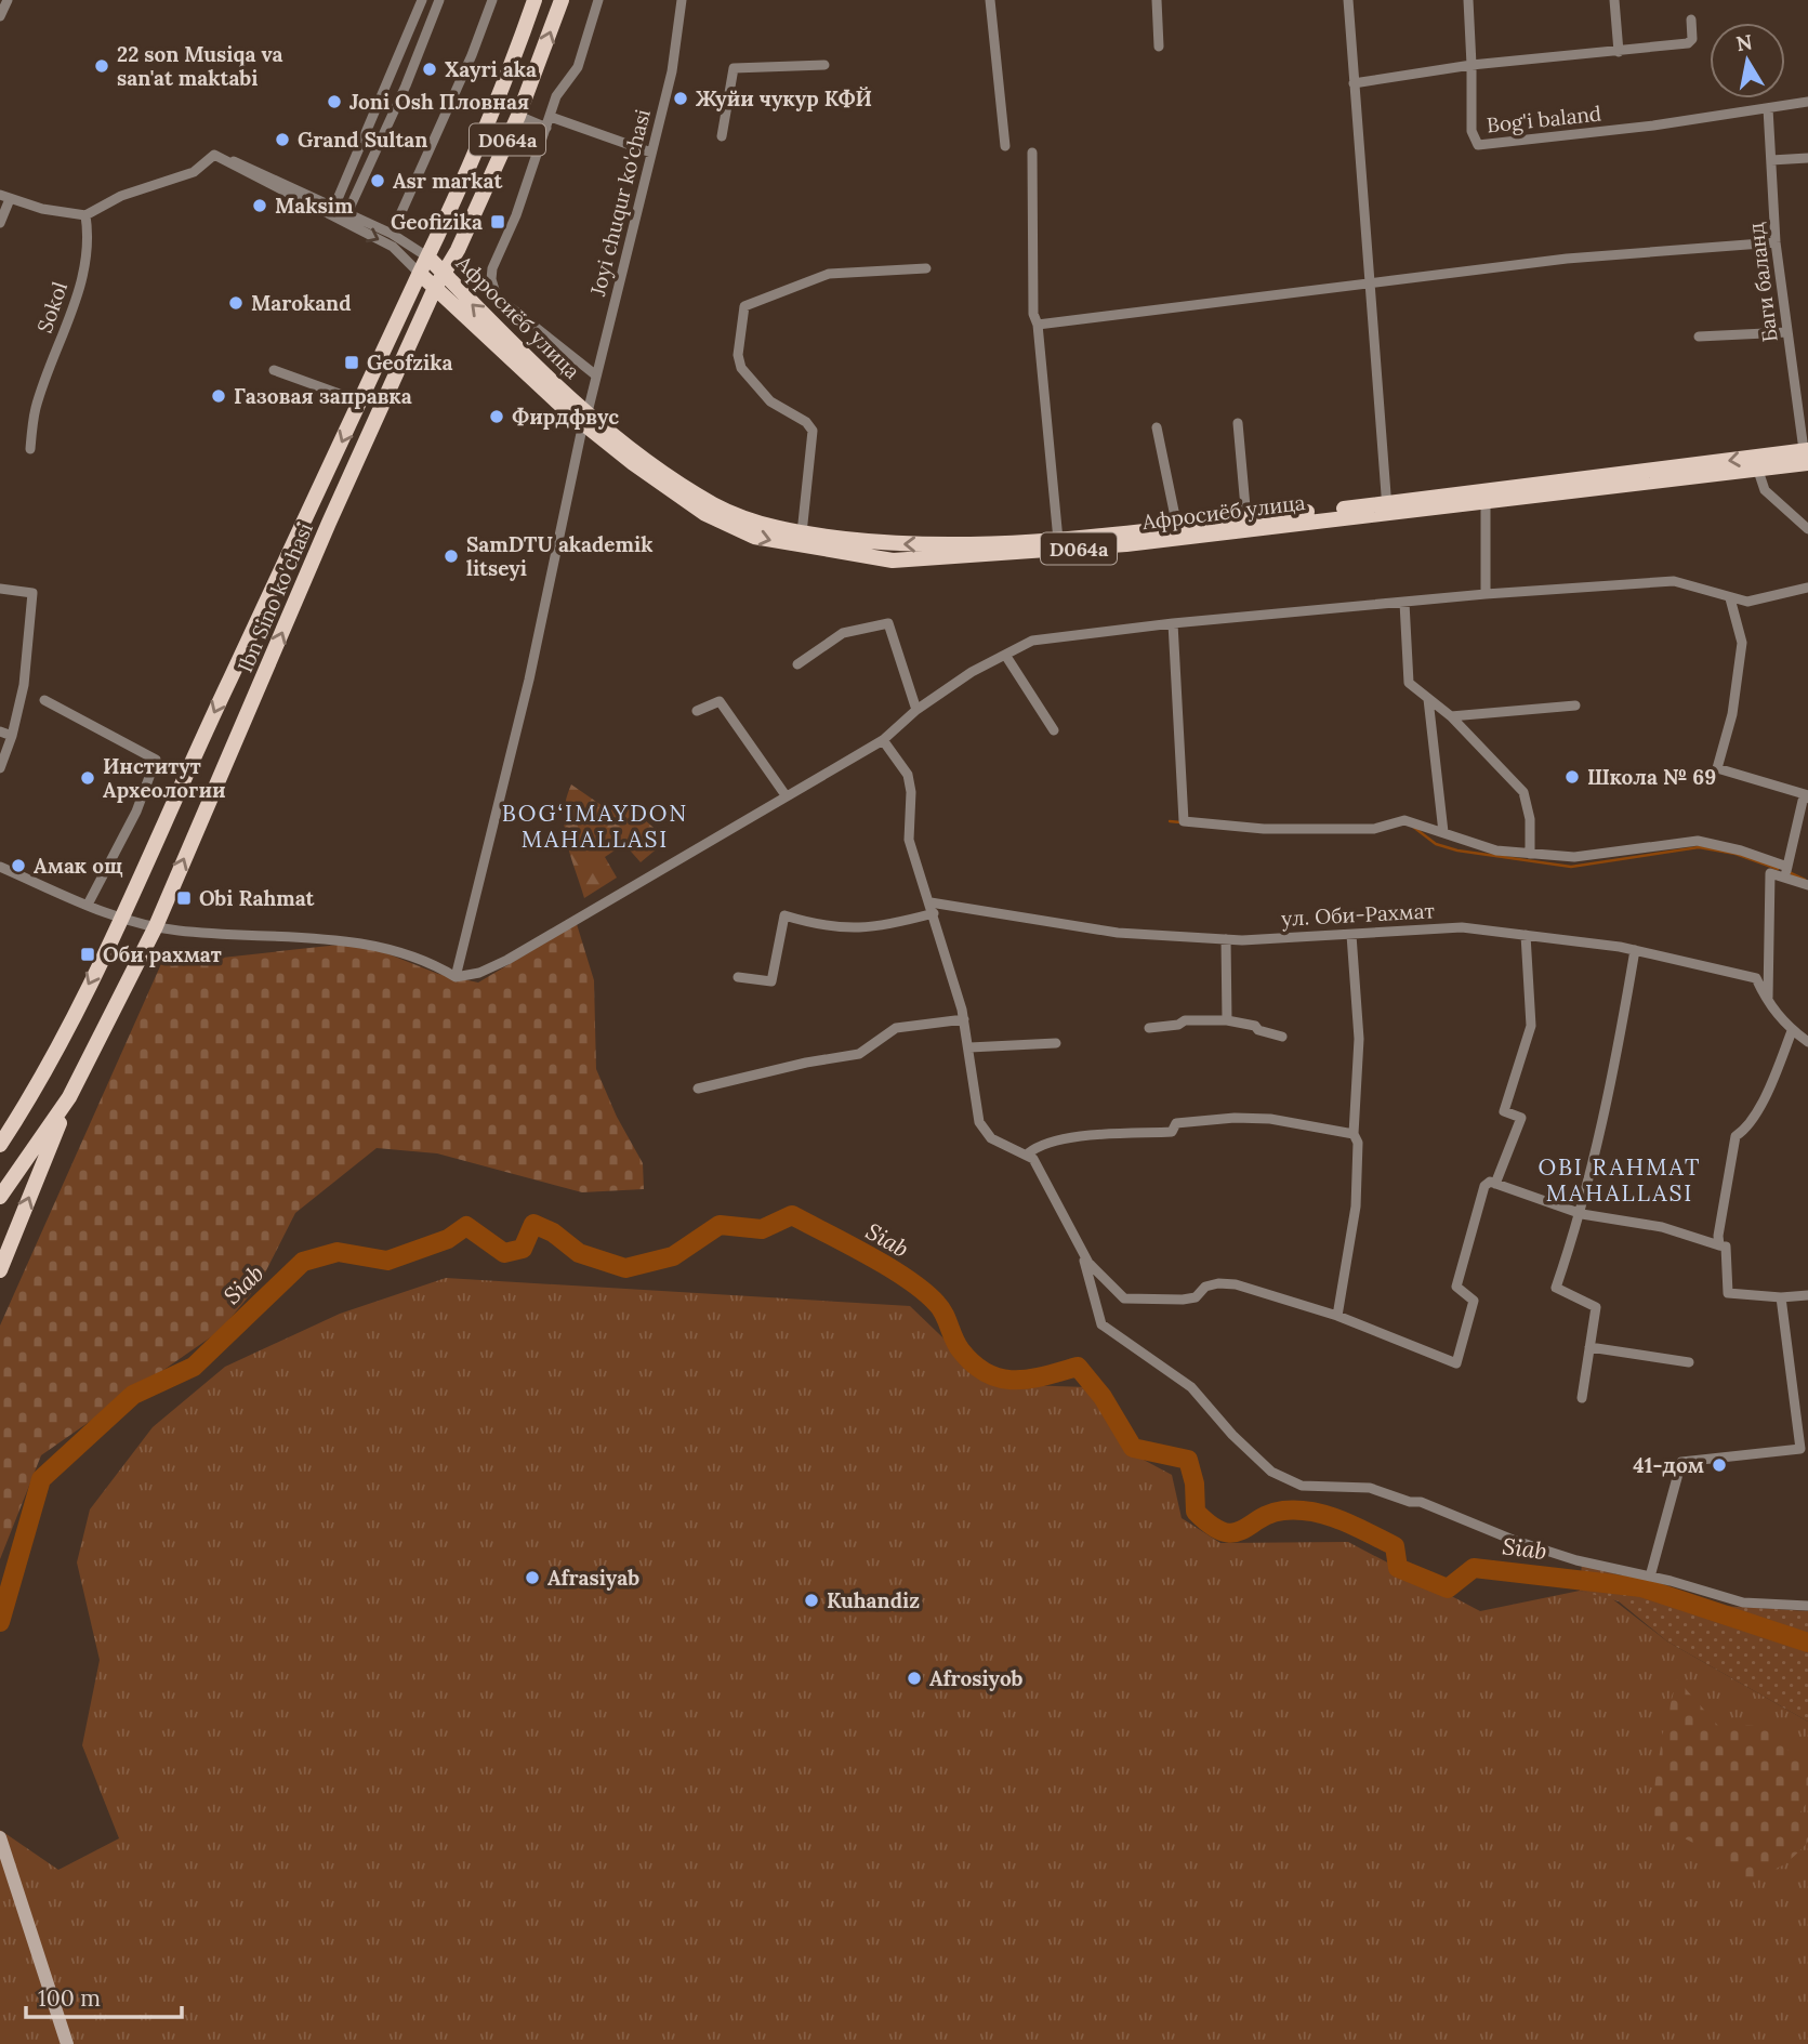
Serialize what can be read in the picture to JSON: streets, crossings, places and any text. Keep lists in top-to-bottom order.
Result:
{
  "streets": {
    "main road": ["D064a", "Афросиёб улица", "Ibn Sino ko'chasi"],
    "street": [
      "Bog'i baland",
      "Joyi chuqur ko'chasi",
      "Баги баланд",
      "Sokol",
      "ул. Оби-Рахмат"
    ]
  },
  "crossings": [
    ["Bog'i baland", "Баги баланд"],
    ["Joyi chuqur ko'chasi", "Афросиёб улица"],
    ["Баги баланд", "Афросиёб улица"],
    ["Афросиёб улица", "Ibn Sino ko'chasi"]
  ],
  "districts": ["BOG‘IMAYDON MAHALLASI", "OBI RAHMAT MAHALLASI"],
  "water": ["Siab"],
  "places": {
    "other": [
      "22 son Musiqa va san'at maktabi",
      "Xayri aka",
      "Жуйи чукур КФЙ",
      "Joni Osh Пловная",
      "Grand Sultan",
      "Asr markat",
      "Maksim",
      "Marokand",
      "Газовая заправка",
      "Фирдфвус",
      "SamDTU akademik litseyi",
      "Школа № 69",
      "Институт Археологии",
      "Амак ощ",
      "41-дом",
      "Afrasiyab",
      "Kuhandiz",
      "Afrosiyob"
    ],
    "transit": [
      "Geofizika",
      "Geofzika",
      "Obi Rahmat",
      "Оби рахмат"
    ]
  },
  "scale_bar": "100 m",
  "north": "top"
}
